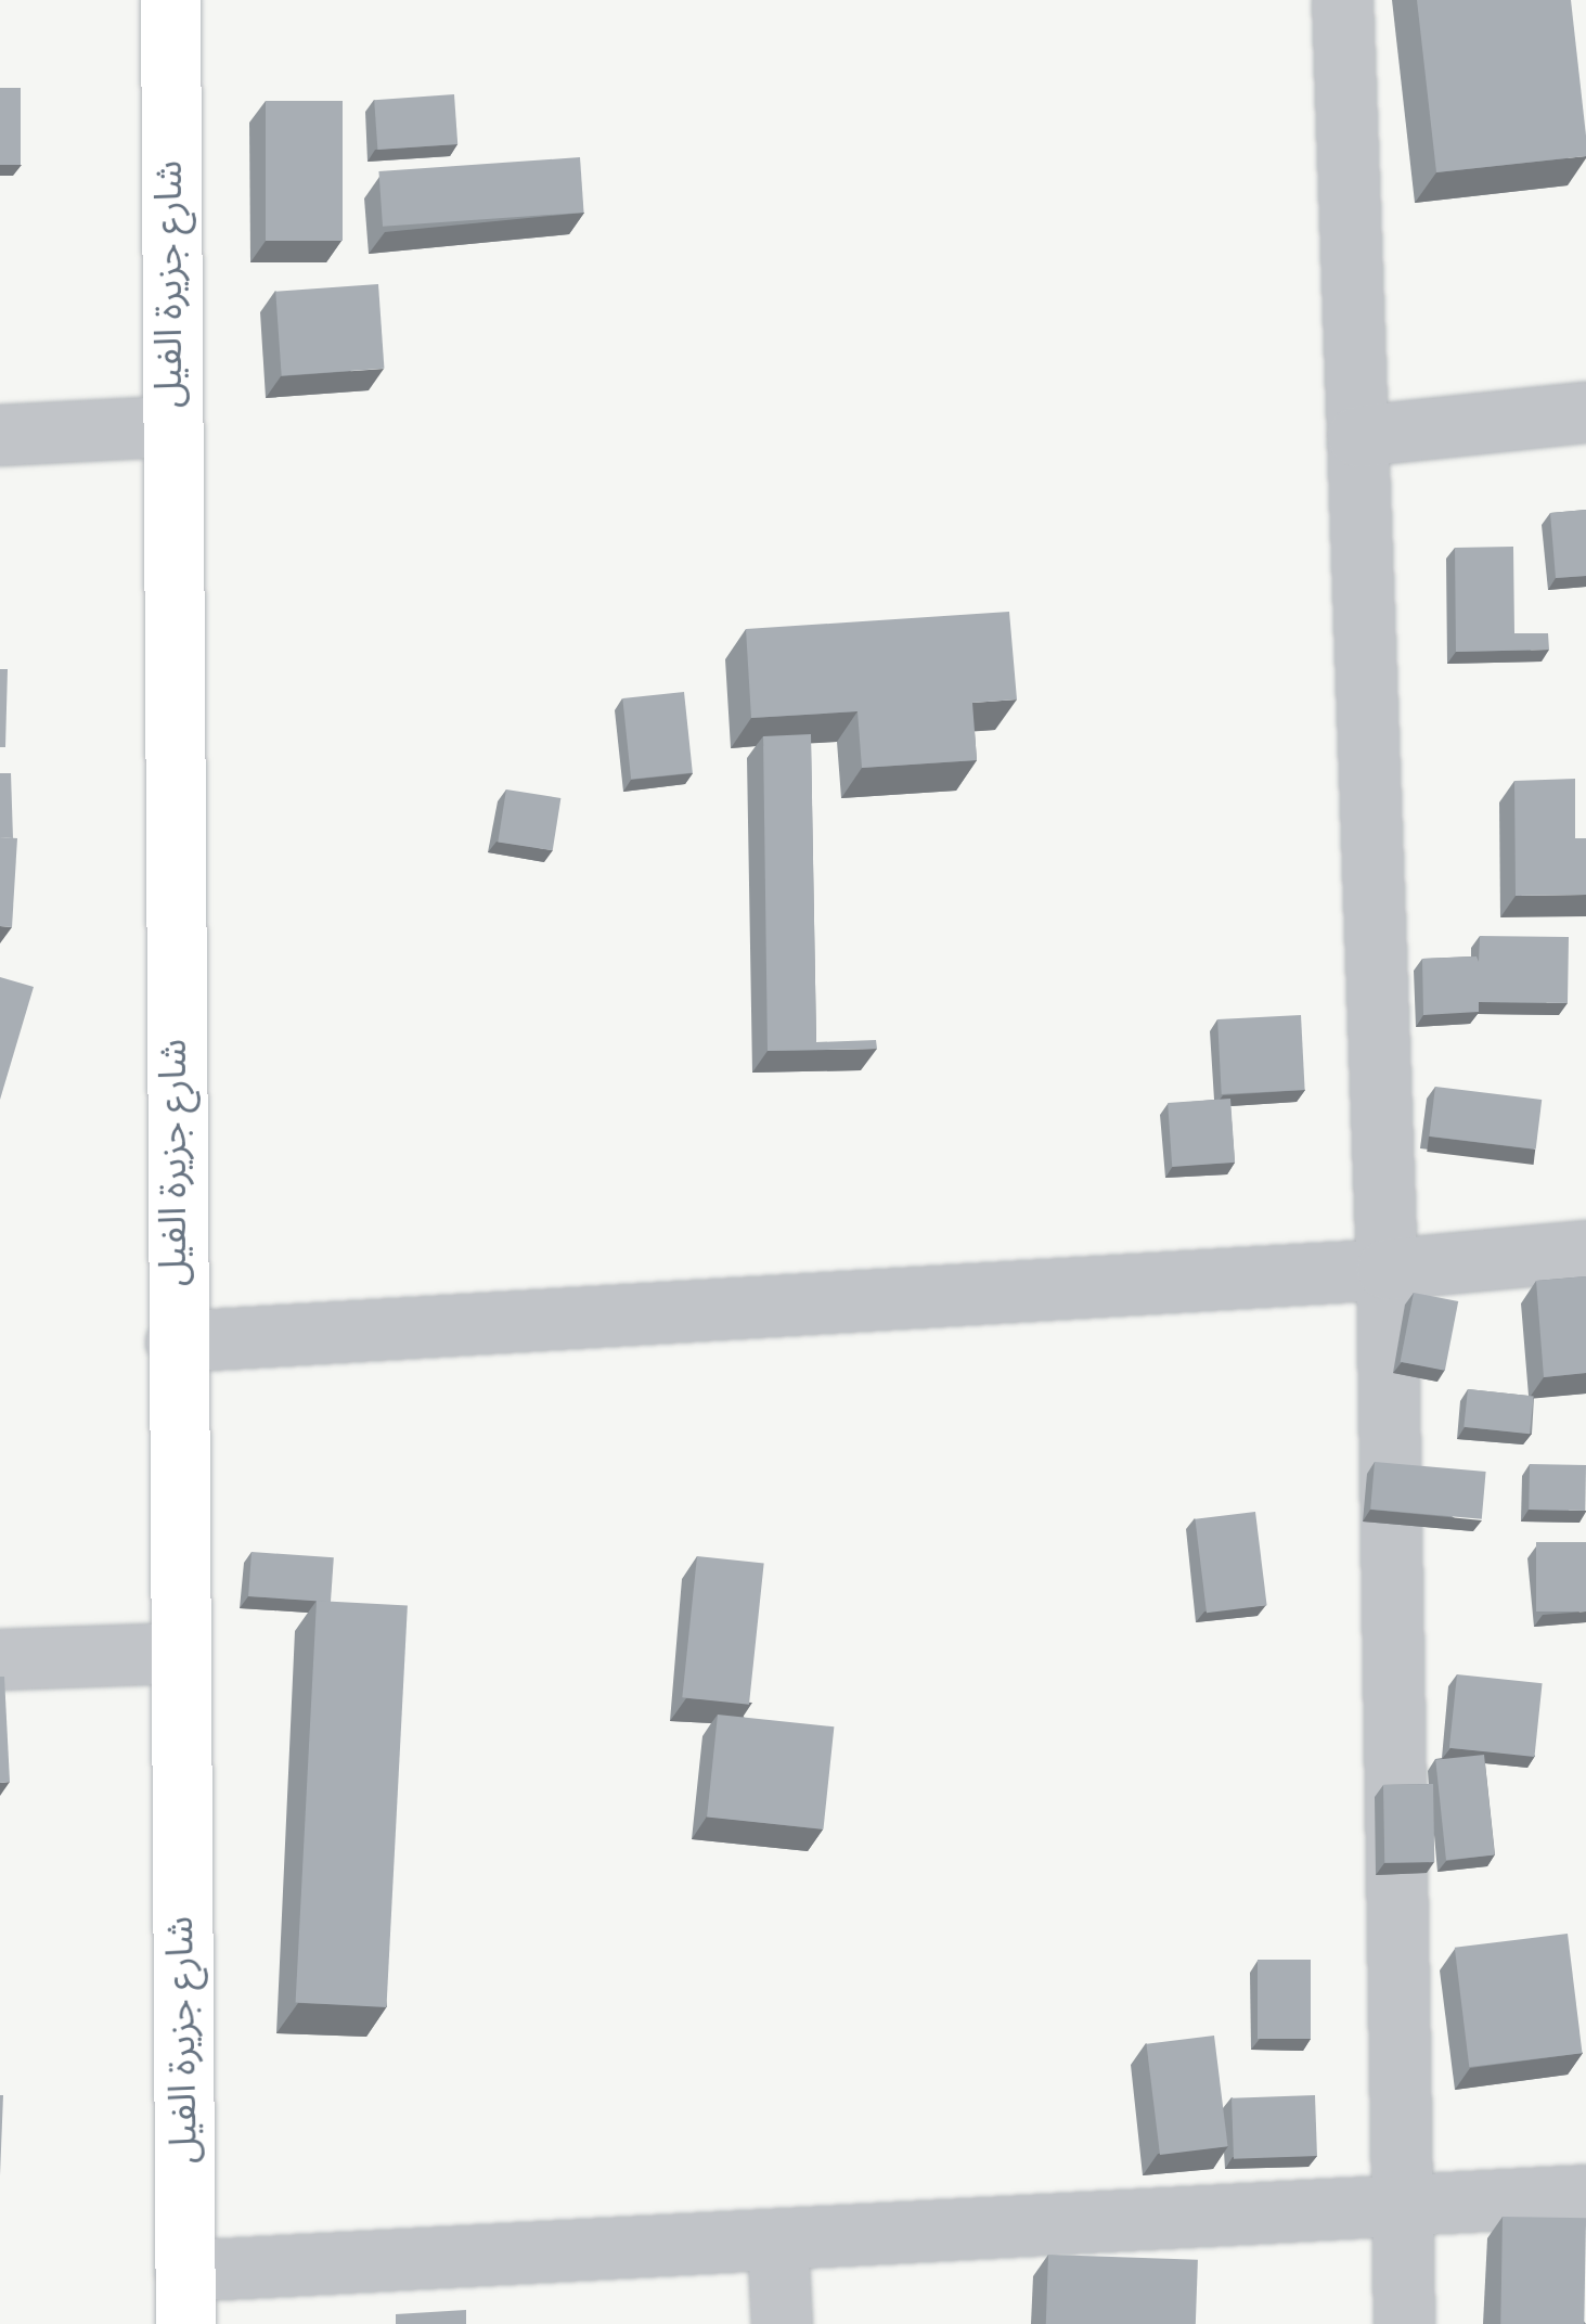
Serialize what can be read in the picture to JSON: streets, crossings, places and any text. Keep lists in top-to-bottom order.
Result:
{
  "streets": {
    "street": ["شارع جزيرة الفيل"]
  }
}
